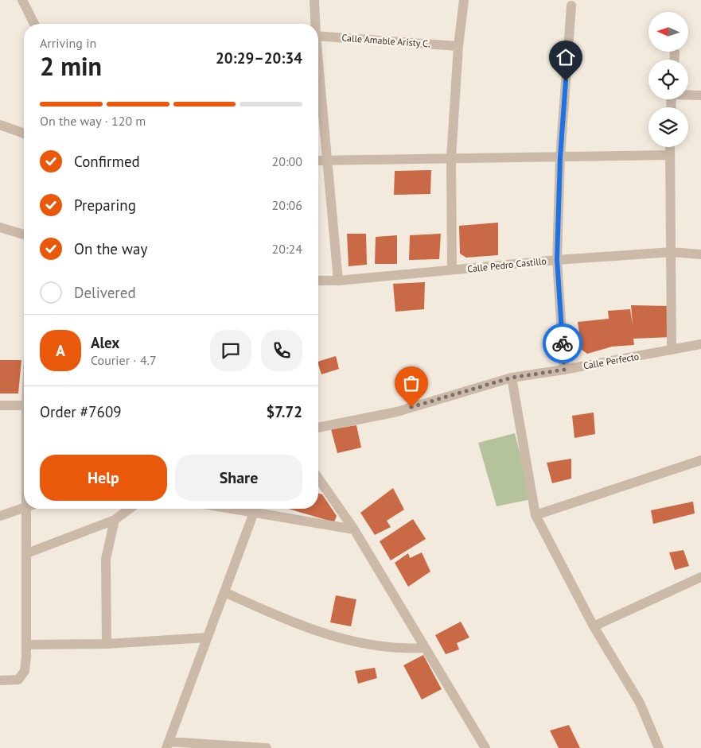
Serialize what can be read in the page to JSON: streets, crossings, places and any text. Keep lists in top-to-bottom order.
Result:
{
  "streets": {
    "street": ["Calle Amable Aristy C.", "Calle Pedro Castillo", "Calle Perfecto"]
  },
  "north": "left",
  "page": {
    "heading": ["2 min", "Arriving in", "20:29–20:34"],
    "panel": [
      "Alex",
      "Courier · 4.7",
      "Order #7609",
      "$7.72"
    ],
    "bar": "On the way · 120 m",
    "list": [
      ["Confirmed", "20:00"],
      ["Preparing", "20:06"],
      ["On the way", "20:24"],
      "Delivered"
    ],
    "round": "A",
    "buttons": ["Help", "Share"]
  }
}
